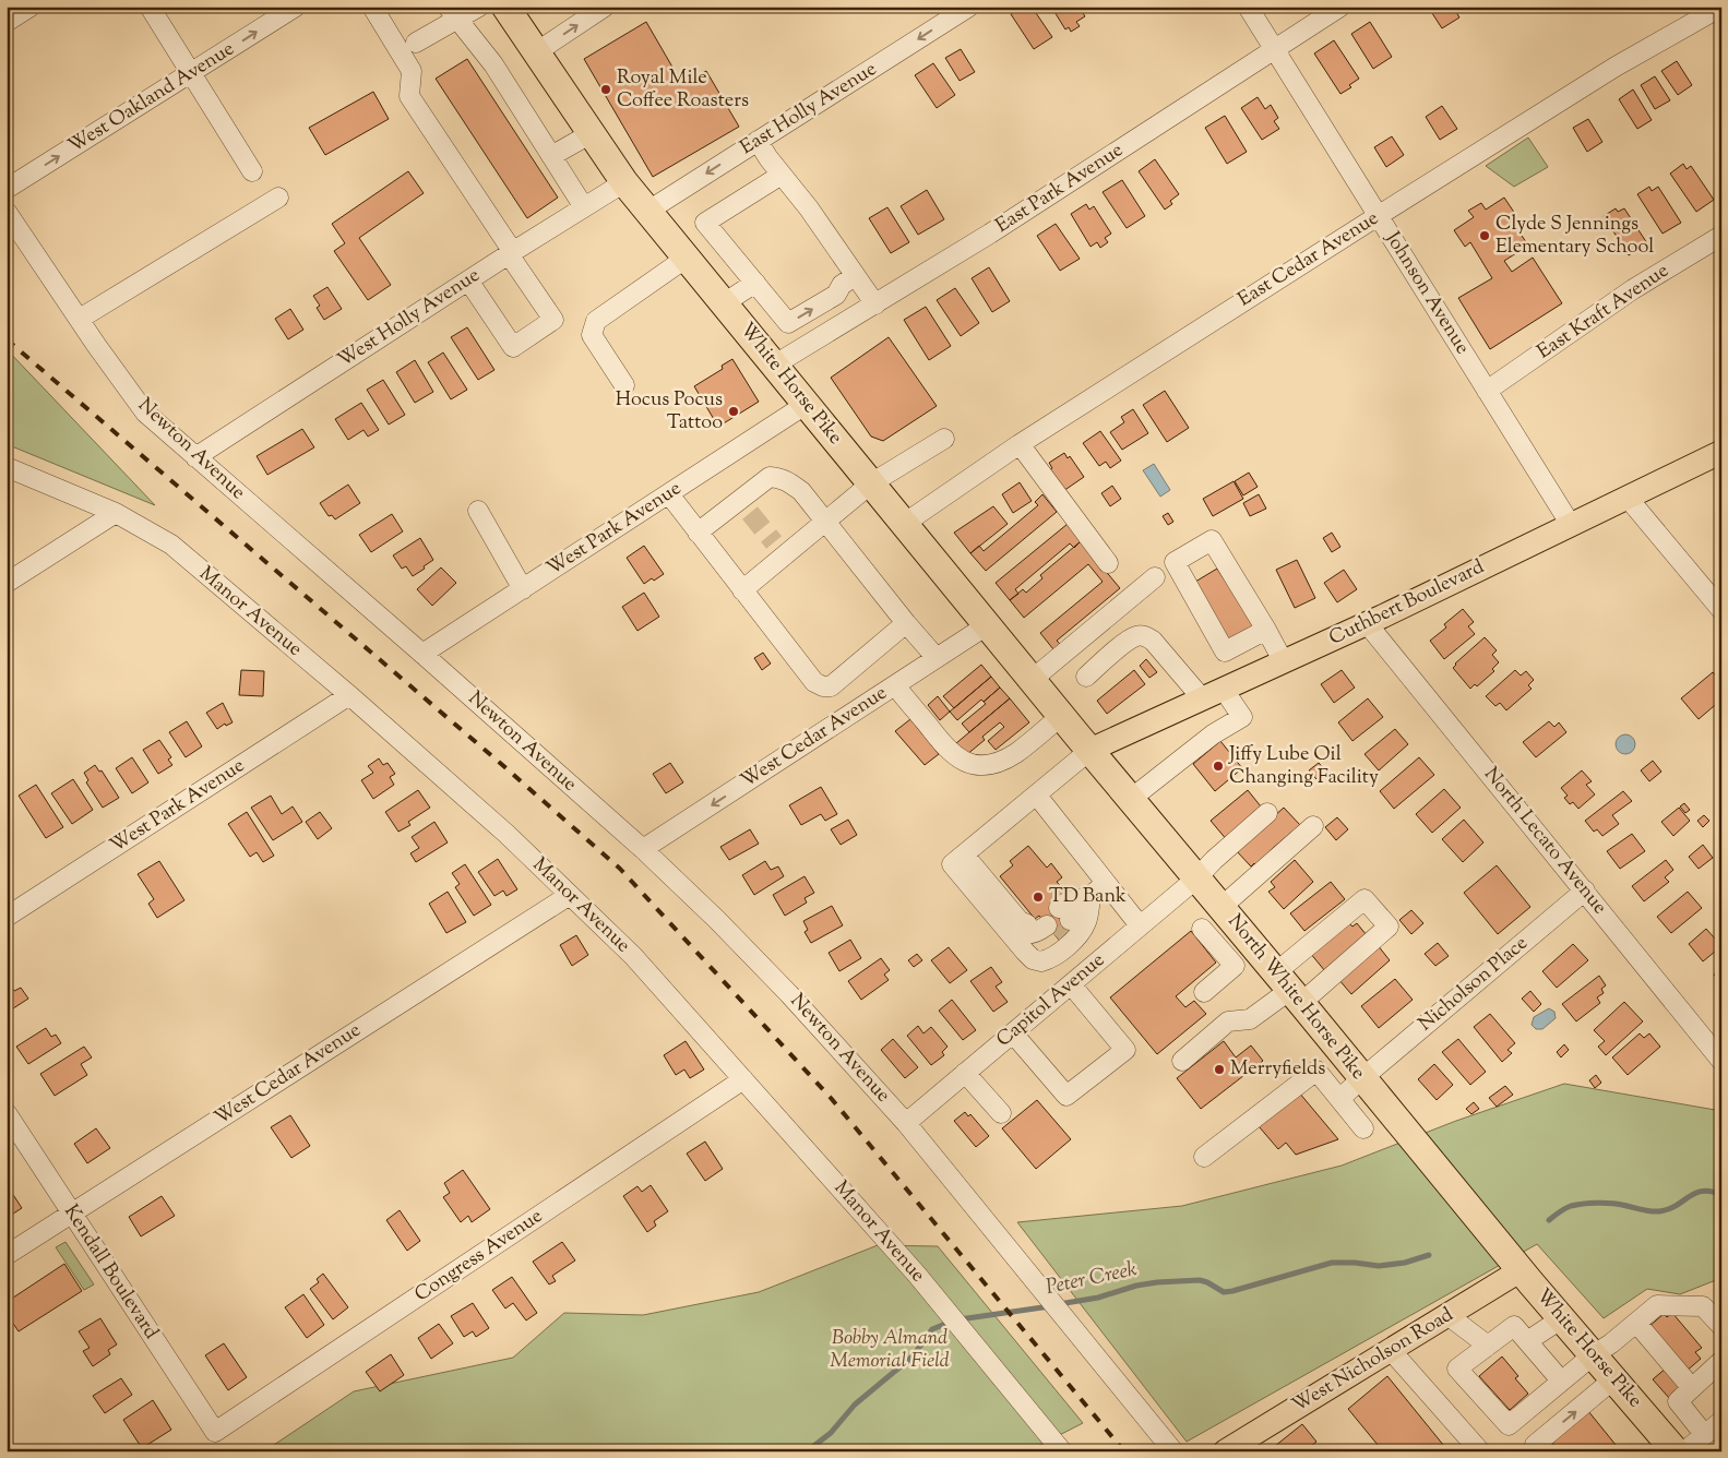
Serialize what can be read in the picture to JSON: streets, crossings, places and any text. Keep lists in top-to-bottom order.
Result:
{
  "streets": {
    "highway": ["White Horse Pike", "North White Horse Pike"],
    "main road": ["Cuthbert Boulevard", "West Nicholson Road"],
    "street": [
      "West Oakland Avenue",
      "East Holly Avenue",
      "East Park Avenue",
      "East Cedar Avenue",
      "Johnson Avenue",
      "East Kraft Avenue",
      "West Holly Avenue",
      "Newton Avenue",
      "West Park Avenue",
      "Manor Avenue",
      "West Cedar Avenue",
      "North Lecato Avenue",
      "Nicholson Place",
      "Capitol Avenue",
      "Congress Avenue",
      "Kendall Boulevard"
    ]
  },
  "crossings": [
    ["East Holly Avenue", "White Horse Pike"],
    ["East Park Avenue", "Johnson Avenue"],
    ["East Park Avenue", "White Horse Pike"],
    ["East Cedar Avenue", "Johnson Avenue"],
    ["East Cedar Avenue", "White Horse Pike"],
    ["Johnson Avenue", "East Kraft Avenue"],
    ["Johnson Avenue", "Cuthbert Boulevard"],
    ["West Holly Avenue", "White Horse Pike"],
    ["West Holly Avenue", "Newton Avenue"],
    ["White Horse Pike", "West Park Avenue"],
    ["White Horse Pike", "Cuthbert Boulevard"],
    ["White Horse Pike", "West Cedar Avenue"],
    ["White Horse Pike", "North White Horse Pike"],
    ["White Horse Pike", "West Nicholson Road"],
    ["Newton Avenue", "West Park Avenue"],
    ["Newton Avenue", "West Cedar Avenue"],
    ["Newton Avenue", "Capitol Avenue"],
    ["West Park Avenue", "Manor Avenue"],
    ["Cuthbert Boulevard", "North Lecato Avenue"],
    ["Cuthbert Boulevard", "North White Horse Pike"],
    ["Manor Avenue", "West Cedar Avenue"],
    ["Manor Avenue", "Congress Avenue"],
    ["West Cedar Avenue", "Kendall Boulevard"],
    ["North Lecato Avenue", "Nicholson Place"],
    ["Nicholson Place", "North White Horse Pike"],
    ["North White Horse Pike", "Capitol Avenue"],
    ["Congress Avenue", "Kendall Boulevard"]
  ],
  "one_way": ["East Holly Avenue"],
  "water": ["Peter Creek"],
  "parks": ["Bobby Almand Memorial Field"],
  "places": [
    "Royal Mile Coffee Roasters",
    "Clyde S Jennings Elementary School",
    "Hocus Pocus Tattoo",
    "Jiffy Lube Oil Changing Facility",
    "TD Bank",
    "Merryfields"
  ]
}
